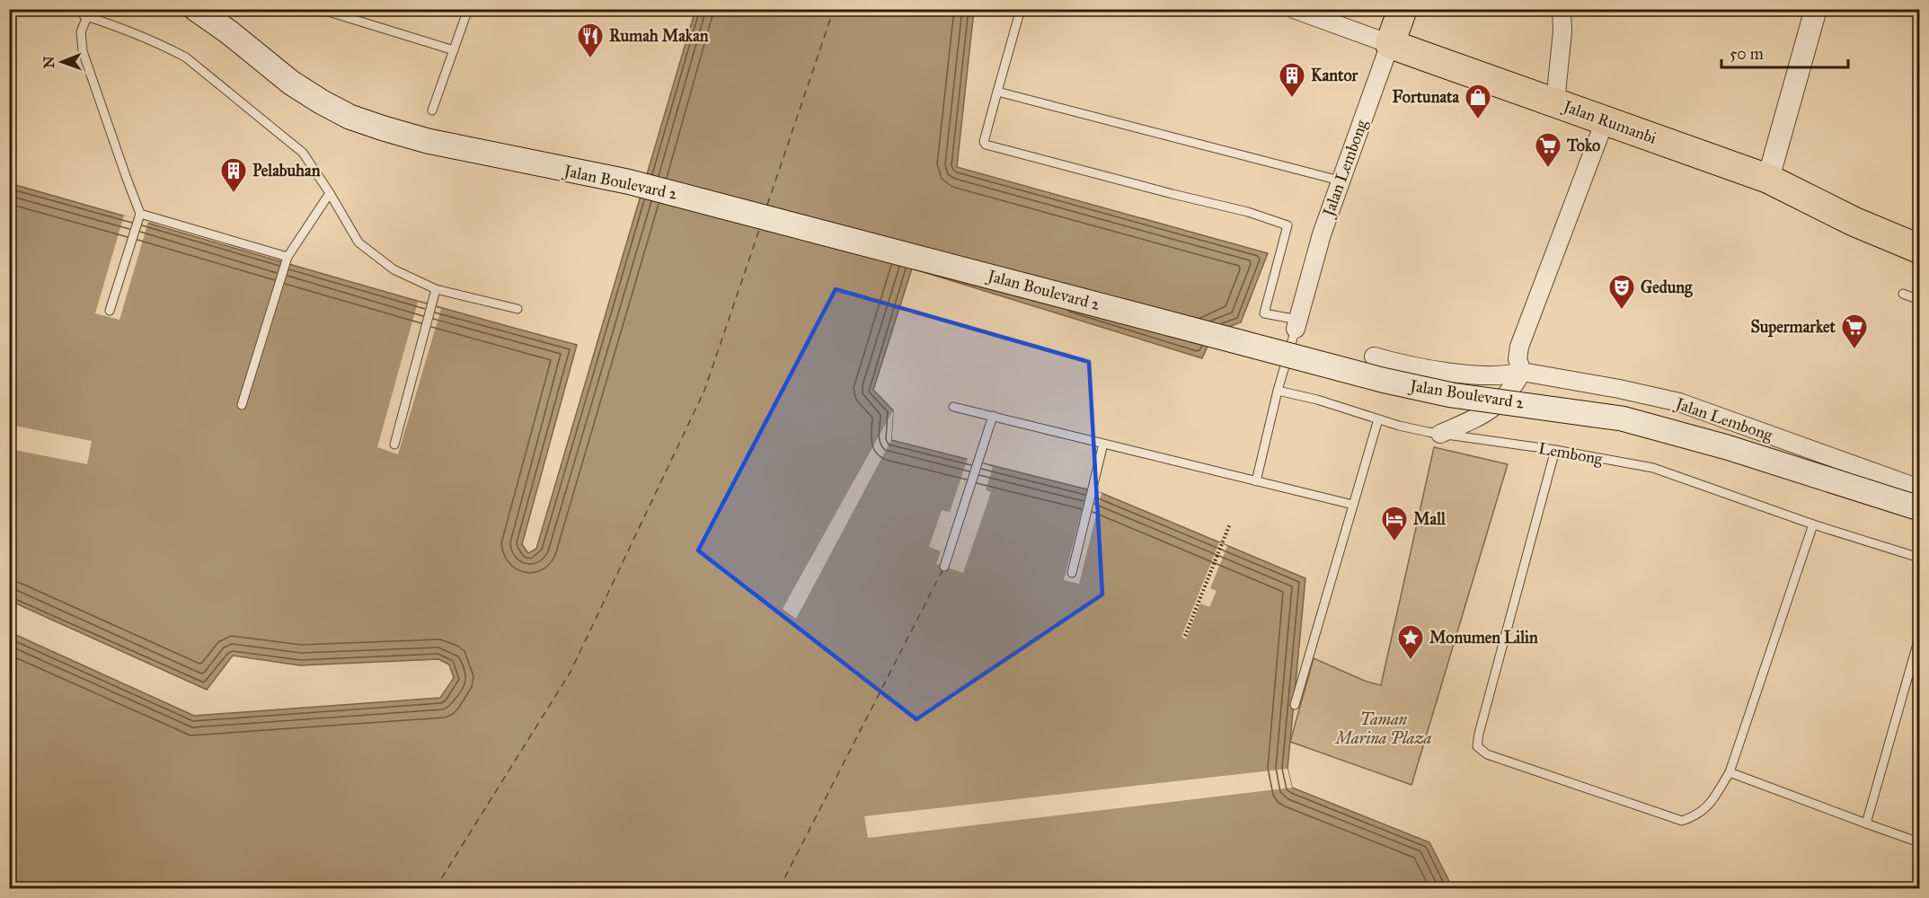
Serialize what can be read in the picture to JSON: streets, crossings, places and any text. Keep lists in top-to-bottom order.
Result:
{
  "streets": {
    "highway": ["Jalan Rumanbi", "Jalan Lembong"],
    "main road": ["Jalan Boulevard 2"],
    "lane": ["Lembong"]
  },
  "crossings": [
    ["Jalan Rumanbi", "Jalan Lembong"]
  ],
  "parks": ["Taman Marina Plaza"],
  "places": {
    "restaurant": ["Rumah Makan"],
    "building": ["Kantor", "Pelabuhan"],
    "shop": ["Fortunata"],
    "supermarket": ["Toko", "Supermarket"],
    "theatre": ["Gedung"],
    "hotel": ["Mall"],
    "place": ["Monumen Lilin"]
  },
  "scale_bar": "50 m",
  "north": "left"
}
